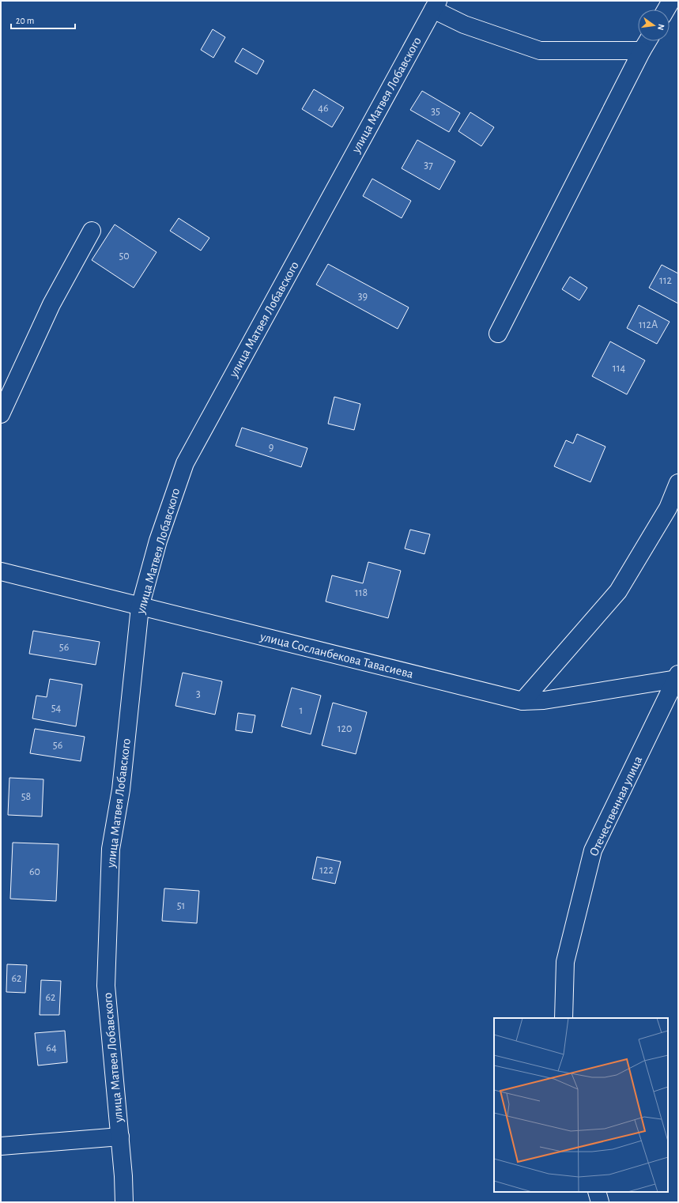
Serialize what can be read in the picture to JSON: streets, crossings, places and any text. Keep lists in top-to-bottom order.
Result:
{
  "streets": {
    "street": ["улица Матвея Лобавского", "улица Сосланбекова Тавасиева", "Отечественная улица"]
  },
  "crossings": [
    ["улица Матвея Лобавского", "улица Сосланбекова Тавасиева"],
    ["улица Сосланбекова Тавасиева", "Отечественная улица"]
  ],
  "house_numbers": [
    "46",
    "35",
    "37",
    "50",
    "112",
    "39",
    "112А",
    "114",
    "9",
    "118",
    "56",
    "3",
    "54",
    "1",
    "120",
    "56",
    "58",
    "122",
    "60",
    "51",
    "62",
    "62",
    "64"
  ],
  "scale_bar": "20 m",
  "north": "right"
}
